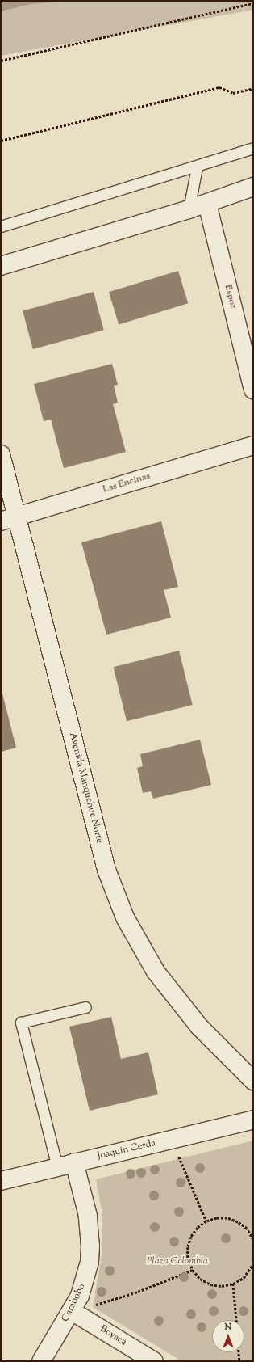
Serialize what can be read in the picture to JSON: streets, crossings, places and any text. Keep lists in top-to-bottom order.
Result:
{
  "streets": {
    "street": [
      "Espoz",
      "Las Encinas",
      "Avenida Manquehue Norte",
      "Joaquín Cerda",
      "Carabobo",
      "Boyacá"
    ]
  },
  "crossings": [
    ["Las Encinas", "Avenida Manquehue Norte"],
    ["Joaquín Cerda", "Carabobo"],
    ["Carabobo", "Boyacá"]
  ],
  "parks": ["Plaza Colombia"],
  "north": "top"
}
